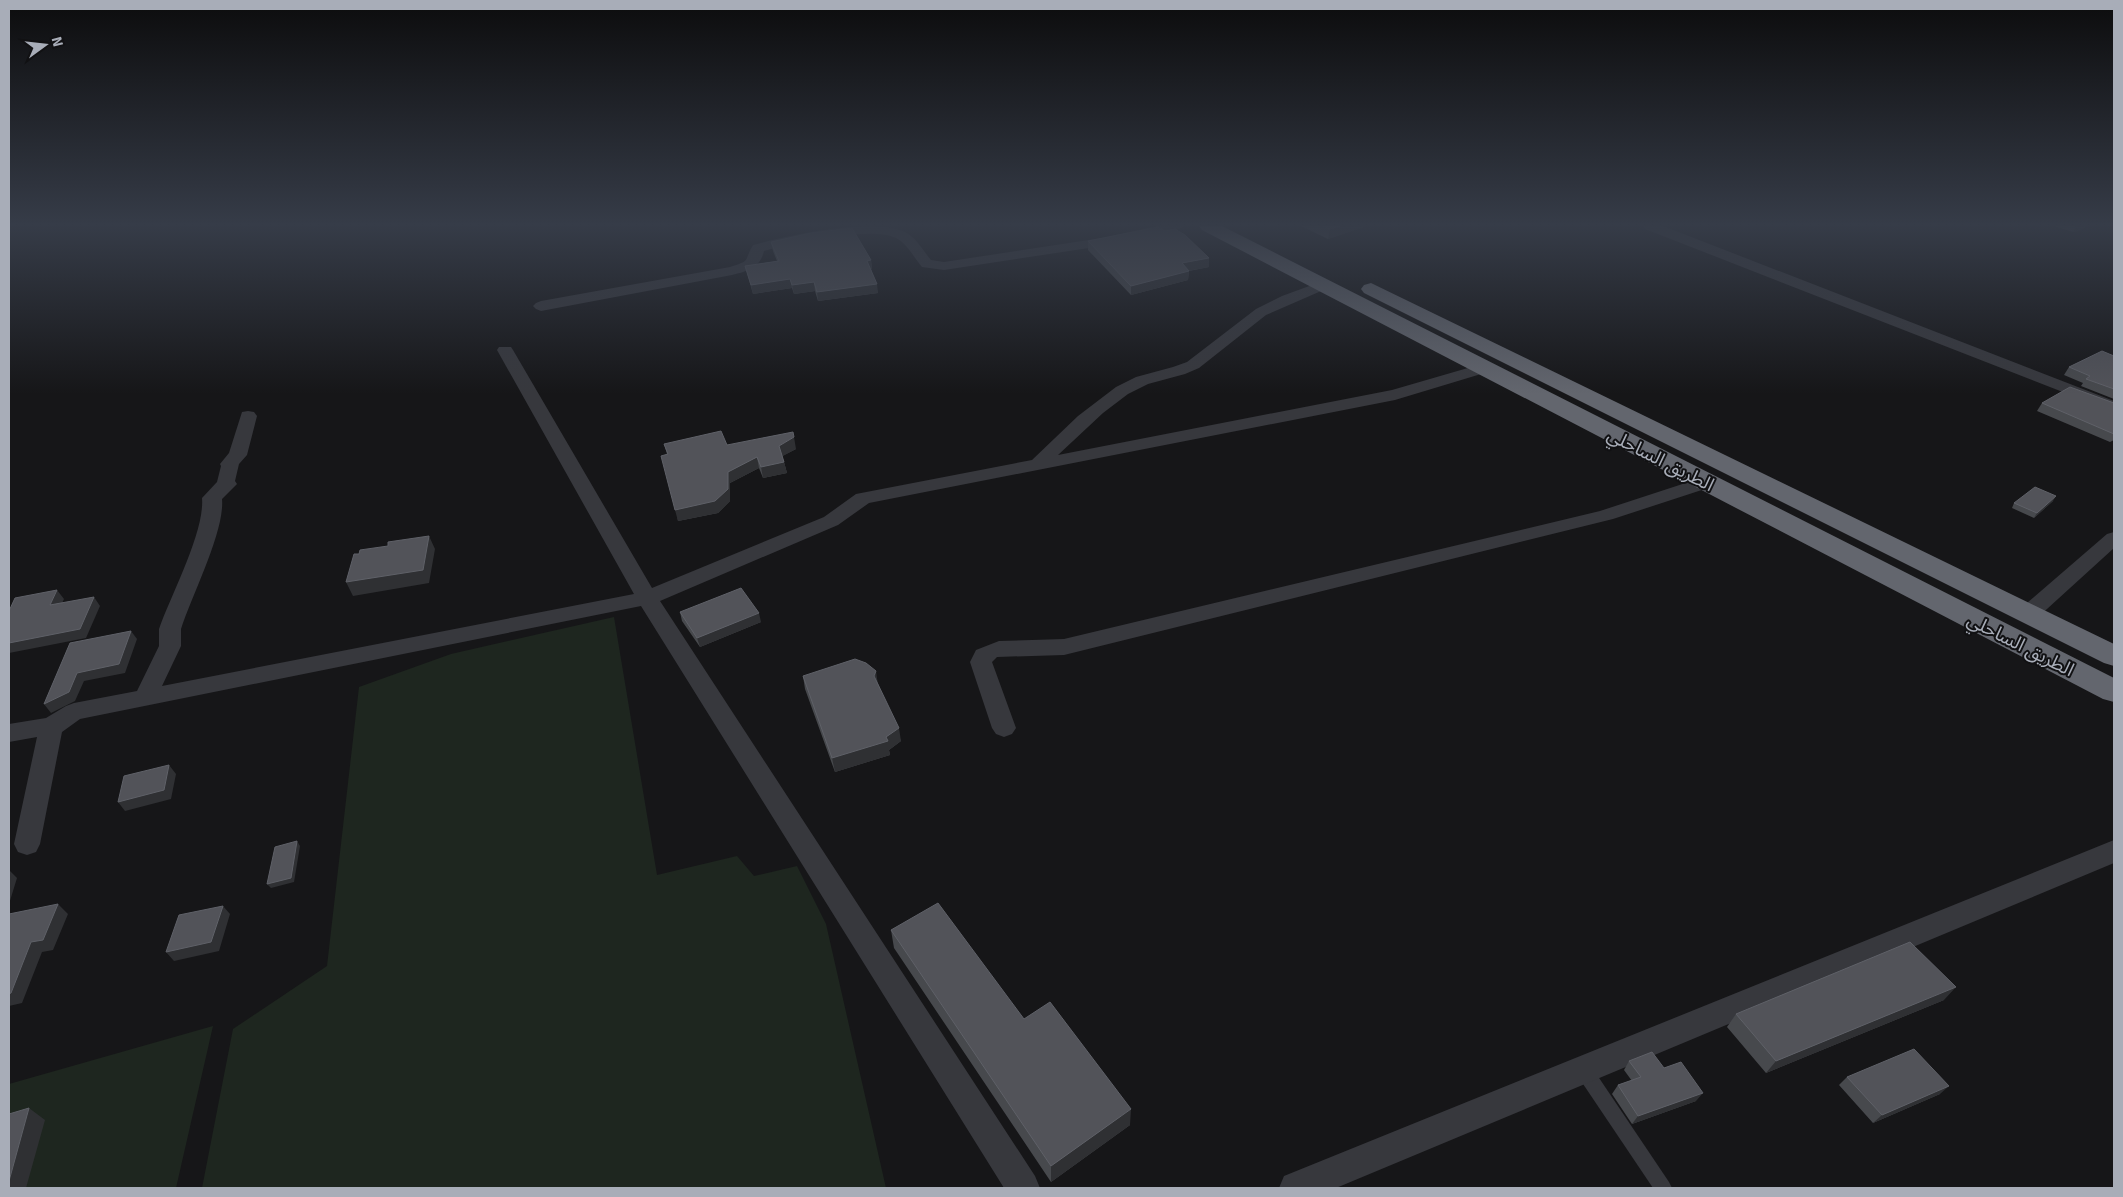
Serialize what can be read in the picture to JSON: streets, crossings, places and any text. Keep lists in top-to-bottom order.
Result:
{
  "streets": {
    "highway": ["الطريق الساحلي"]
  },
  "north": "right"
}
